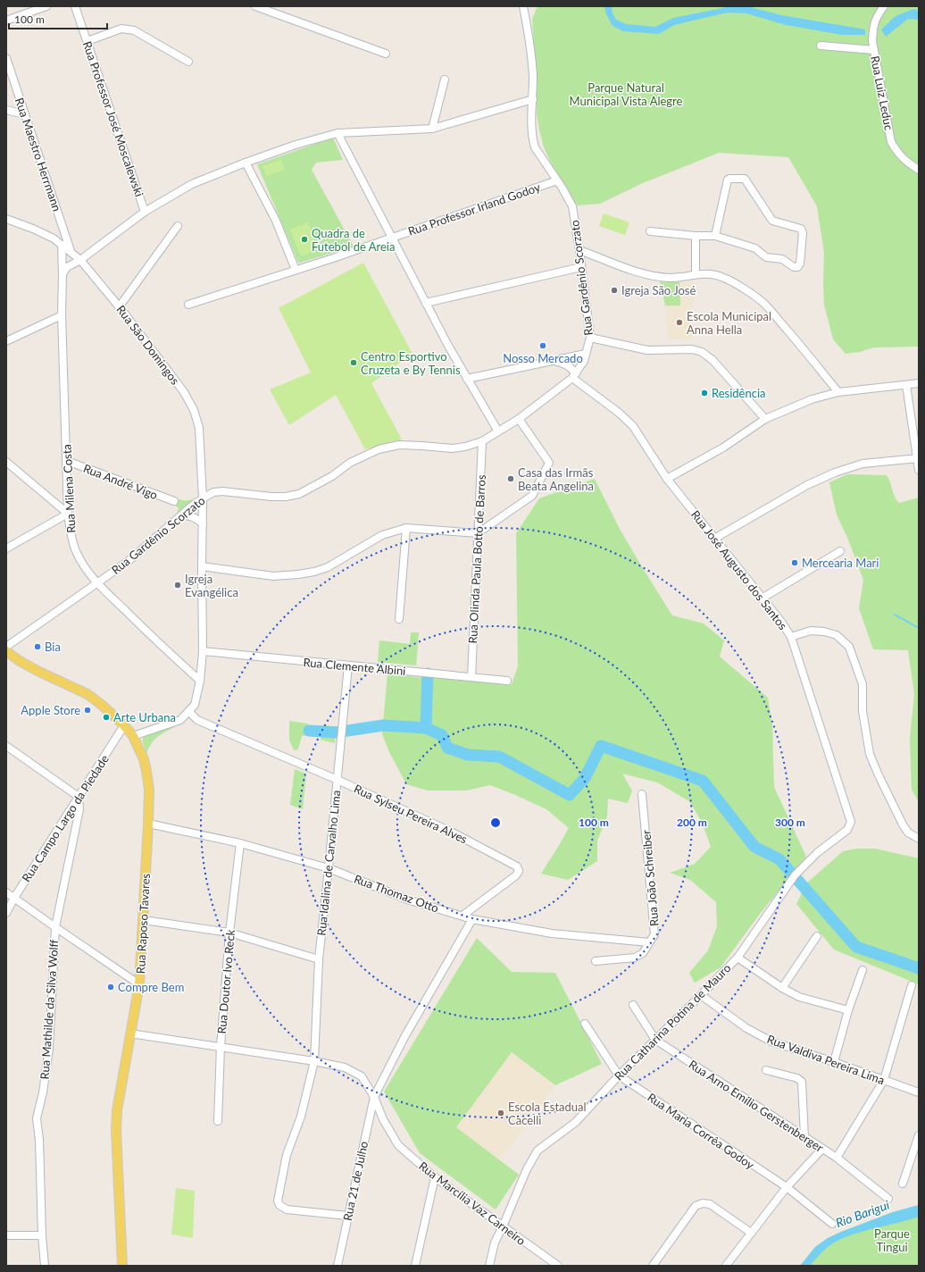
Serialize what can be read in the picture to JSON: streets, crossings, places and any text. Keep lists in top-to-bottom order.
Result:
{
  "streets": {
    "main road": ["Rua Raposo Tavares"],
    "street": [
      "Rua Luiz Leduc",
      "Rua Professor José Moscalewski",
      "Rua Maestro Herrmann",
      "Rua Professor Irland Godoy",
      "Rua Gardênio Scorzato",
      "Rua São Domingos",
      "Rua André Vigo",
      "Rua Milena Costa",
      "Rua Olinda Paula Botto de Barros",
      "Rua José Augusto dos Santos",
      "Rua Clemente Albini",
      "Rua Sylseu Pereira Alves",
      "Rua Campo Largo da Piedade",
      "Rua Idalina de Carvalho Lima",
      "Rua João Schreiber",
      "Rua Thomaz Otto",
      "Rua Doutor Ivo Reck",
      "Rua Mathilde da Silva Wolff",
      "Rua Catharina Potina de Mauro",
      "Rua Valdiva Pereira Lima",
      "Rua Arno Emílio Gerstenberger",
      "Rua Maria Corrêa Godoy",
      "Rua 21 de Julho",
      "Rua Marcília Vaz Carneiro"
    ]
  },
  "crossings": [
    ["Rua Maestro Herrmann", "Rua São Domingos"],
    ["Rua Professor Irland Godoy", "Rua Gardênio Scorzato"],
    ["Rua Gardênio Scorzato", "Rua São Domingos"],
    ["Rua Gardênio Scorzato", "Rua Milena Costa"],
    ["Rua Gardênio Scorzato", "Rua Olinda Paula Botto de Barros"],
    ["Rua Gardênio Scorzato", "Rua José Augusto dos Santos"],
    ["Rua São Domingos", "Rua Milena Costa"],
    ["Rua São Domingos", "Rua Clemente Albini"],
    ["Rua São Domingos", "Rua Sylseu Pereira Alves"],
    ["Rua São Domingos", "Rua Raposo Tavares"],
    ["Rua André Vigo", "Rua Milena Costa"],
    ["Rua Olinda Paula Botto de Barros", "Rua Clemente Albini"],
    ["Rua José Augusto dos Santos", "Rua Catharina Potina de Mauro"],
    ["Rua Clemente Albini", "Rua Idalina de Carvalho Lima"],
    ["Rua Sylseu Pereira Alves", "Rua Idalina de Carvalho Lima"],
    ["Rua Sylseu Pereira Alves", "Rua Thomaz Otto"],
    ["Rua Campo Largo da Piedade", "Rua Raposo Tavares"],
    ["Rua Campo Largo da Piedade", "Rua Mathilde da Silva Wolff"],
    ["Rua Idalina de Carvalho Lima", "Rua Thomaz Otto"],
    ["Rua Idalina de Carvalho Lima", "Rua 21 de Julho"],
    ["Rua Idalina de Carvalho Lima", "Rua Marcília Vaz Carneiro"],
    ["Rua João Schreiber", "Rua Thomaz Otto"],
    ["Rua Thomaz Otto", "Rua Raposo Tavares"],
    ["Rua Thomaz Otto", "Rua Doutor Ivo Reck"],
    ["Rua Raposo Tavares", "Rua Marcília Vaz Carneiro"],
    ["Rua Doutor Ivo Reck", "Rua Marcília Vaz Carneiro"],
    ["Rua Catharina Potina de Mauro", "Rua Valdiva Pereira Lima"],
    ["Rua Catharina Potina de Mauro", "Rua Arno Emílio Gerstenberger"],
    ["Rua Catharina Potina de Mauro", "Rua Maria Corrêa Godoy"],
    ["Rua Catharina Potina de Mauro", "Rua Marcília Vaz Carneiro"],
    ["Rua 21 de Julho", "Rua Marcília Vaz Carneiro"]
  ],
  "water": ["Rio Barigui"],
  "parks": ["Parque Natural Municipal Vista Alegre", "Parque Tingui"],
  "places": [
    "Quadra de Futebol de Areia",
    "Igreja São José",
    "Escola Municipal Anna Hella",
    "Nosso Mercado",
    "Centro Esportivo Cruzeta e By Tennis",
    "Residência",
    "Casa das Irmãs Beata Angelina",
    "Mercearia Mari",
    "Igreja Evangélica",
    "Bia",
    "Apple Store",
    "Arte Urbana",
    "Compre Bem",
    "Escola Estadual Cacelli"
  ],
  "scale_bar": "100 m",
  "rings": ["100 m", "200 m", "300 m"]
}
